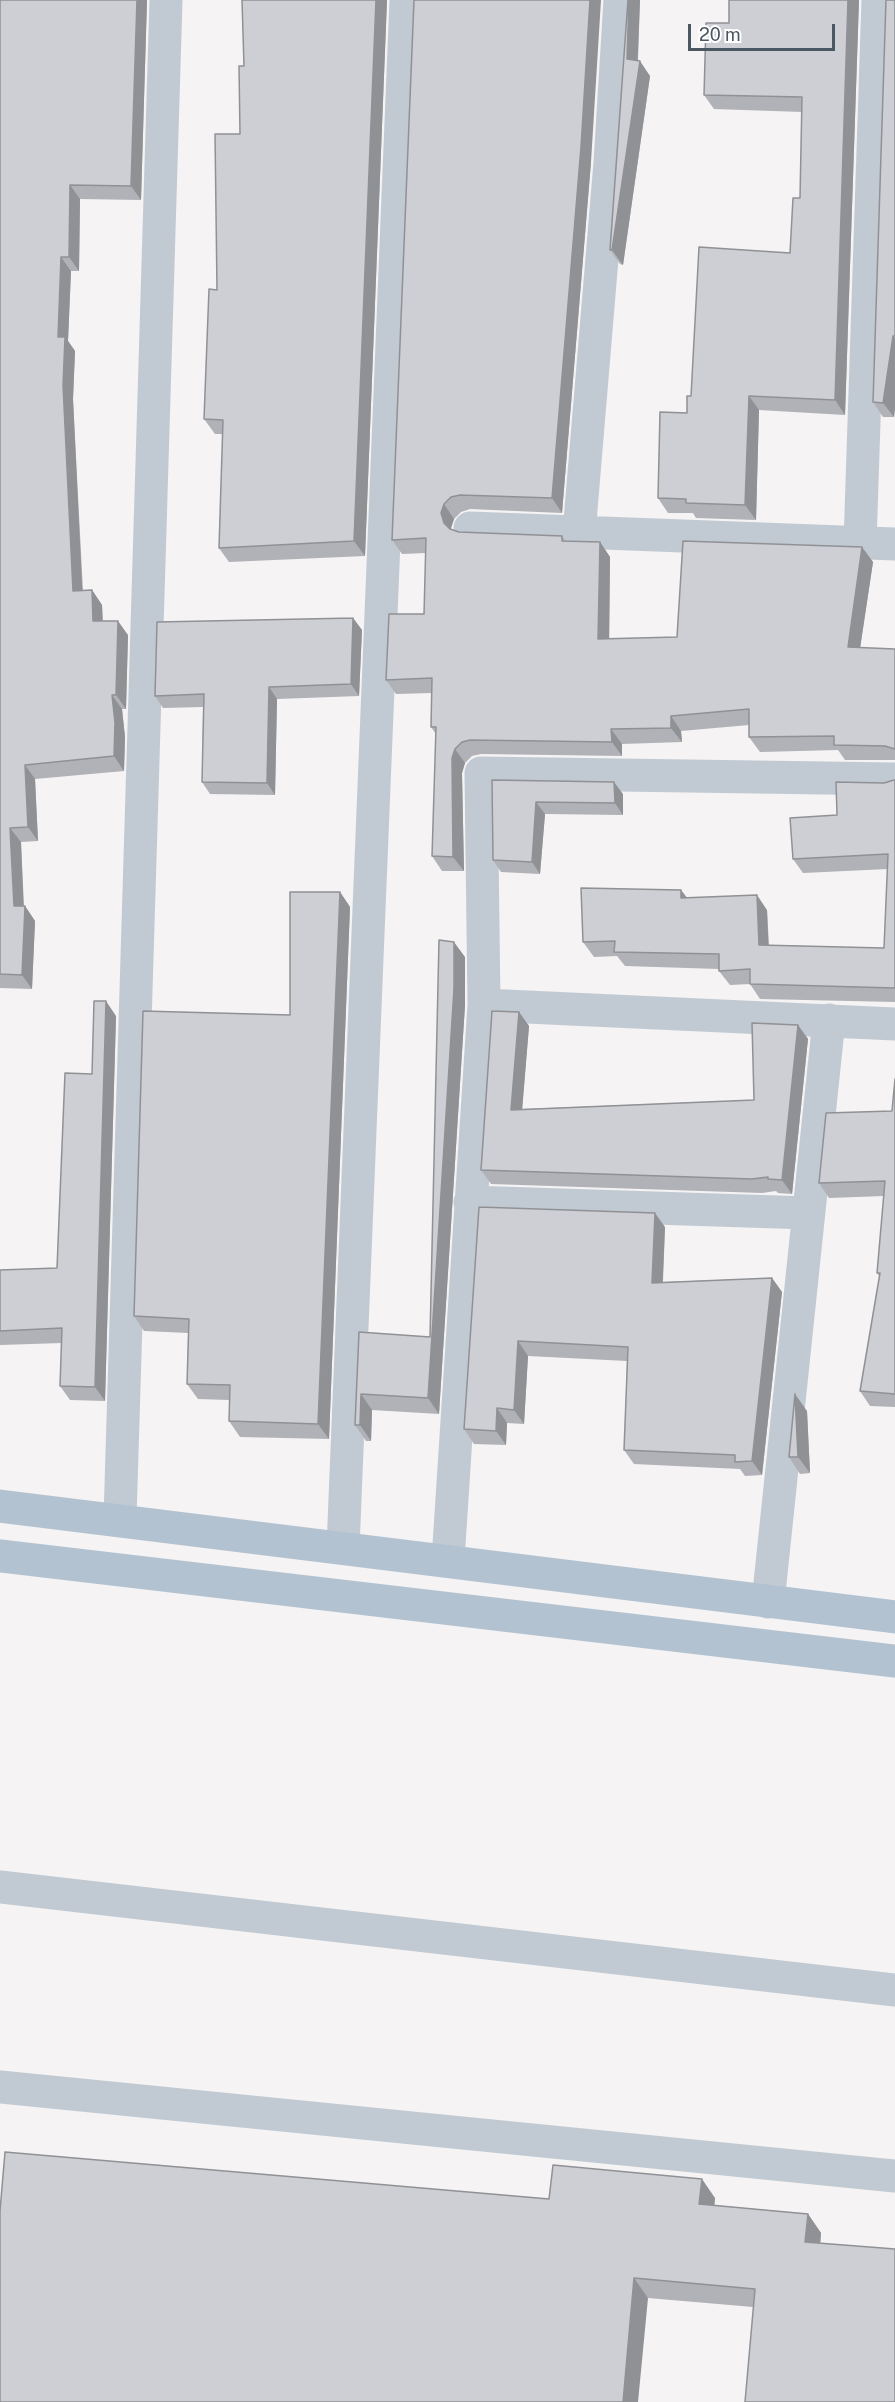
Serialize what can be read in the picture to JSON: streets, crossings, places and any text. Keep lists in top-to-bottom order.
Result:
{
  "scale_bar": "20 m"
}
